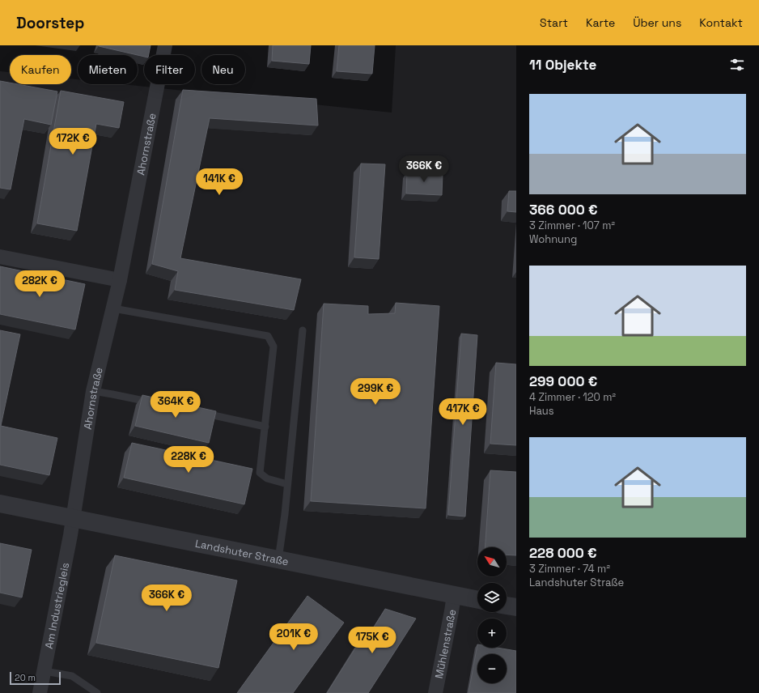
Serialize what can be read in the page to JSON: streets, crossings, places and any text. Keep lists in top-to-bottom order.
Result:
{
  "streets": {
    "street": [
      "Ahornstraße",
      "Landshuter Straße",
      "Am Industriegleis",
      "Mühlenstraße"
    ]
  },
  "crossings": [
    ["Ahornstraße", "Landshuter Straße"],
    ["Ahornstraße", "Am Industriegleis"],
    ["Landshuter Straße", "Am Industriegleis"],
    ["Landshuter Straße", "Mühlenstraße"]
  ],
  "scale_bar": "20 m",
  "north": "top left",
  "page": {
    "header": "Doorstep",
    "nav": [
      "Start",
      "Karte",
      "Über uns",
      "Kontakt"
    ],
    "heading": "11 Objekte",
    "chip": [
      "Kaufen",
      "Mieten",
      "Filter",
      "Neu"
    ],
    "list": [
      {
        "name": "366 000 €",
        "note": "3 Zimmer · 107 m² · Wohnung"
      },
      {
        "name": "299 000 €",
        "note": "4 Zimmer · 120 m² · Haus"
      },
      {
        "name": "228 000 €",
        "note": "3 Zimmer · 74 m² · Landshuter Straße"
      }
    ],
    "price": [
      "172K €",
      "366K €",
      "141K €",
      "282K €",
      "299K €",
      "364K €",
      "417K €",
      "228K €",
      "366K €",
      "201K €",
      "175K €"
    ],
    "map_buttons": ["+", "−"],
    "scale": "20 m"
  }
}
